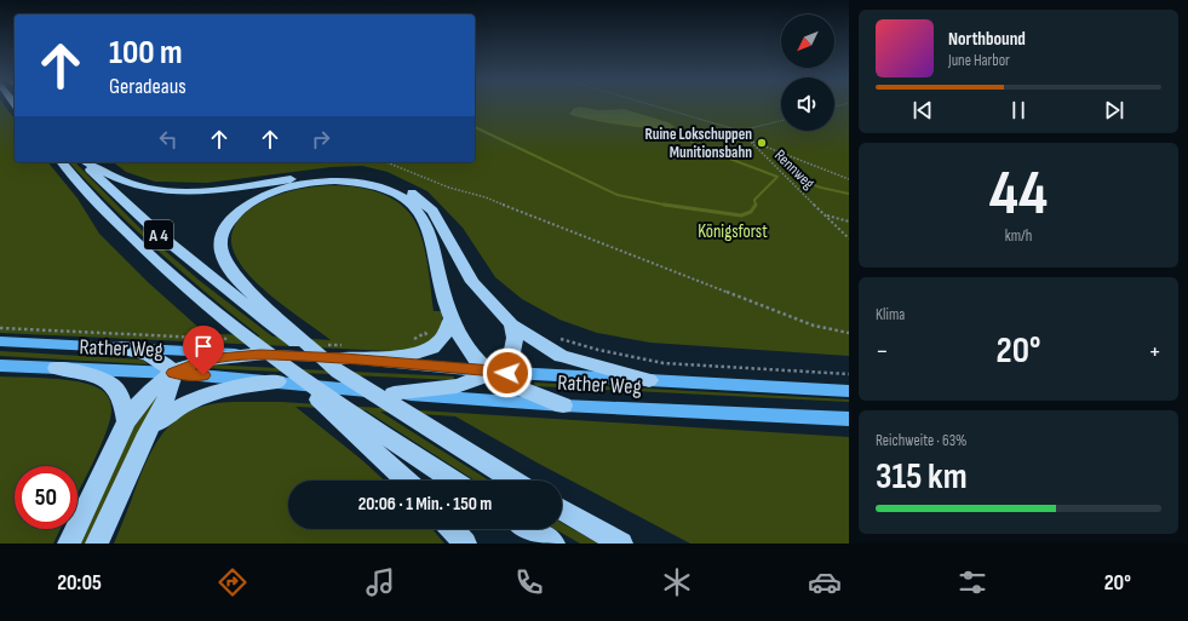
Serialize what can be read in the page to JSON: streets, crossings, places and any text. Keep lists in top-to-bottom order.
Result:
{
  "streets": {
    "highway": ["A 4"],
    "main road": ["Rather Weg"],
    "path": ["Rennweg"]
  },
  "crossings": [
    ["A 4", "Rather Weg"]
  ],
  "parks": ["Königsforst"],
  "places": ["Ruine Lokschuppen Munitionsbahn"],
  "north": "bottom left",
  "page": {
    "turn": ["100 m", "Geradeaus"],
    "song": ["Northbound", "June Harbor"],
    "tile": [
      ["44", "km/h"],
      "Klima",
      ["Reichweite · 63%", "315 km"]
    ],
    "heat": ["−", "20°", "+"],
    "limit": "50",
    "trip": "20:06 · 1 Min. · 150 m",
    "tabs": ["20:05", "20°"]
  }
}
